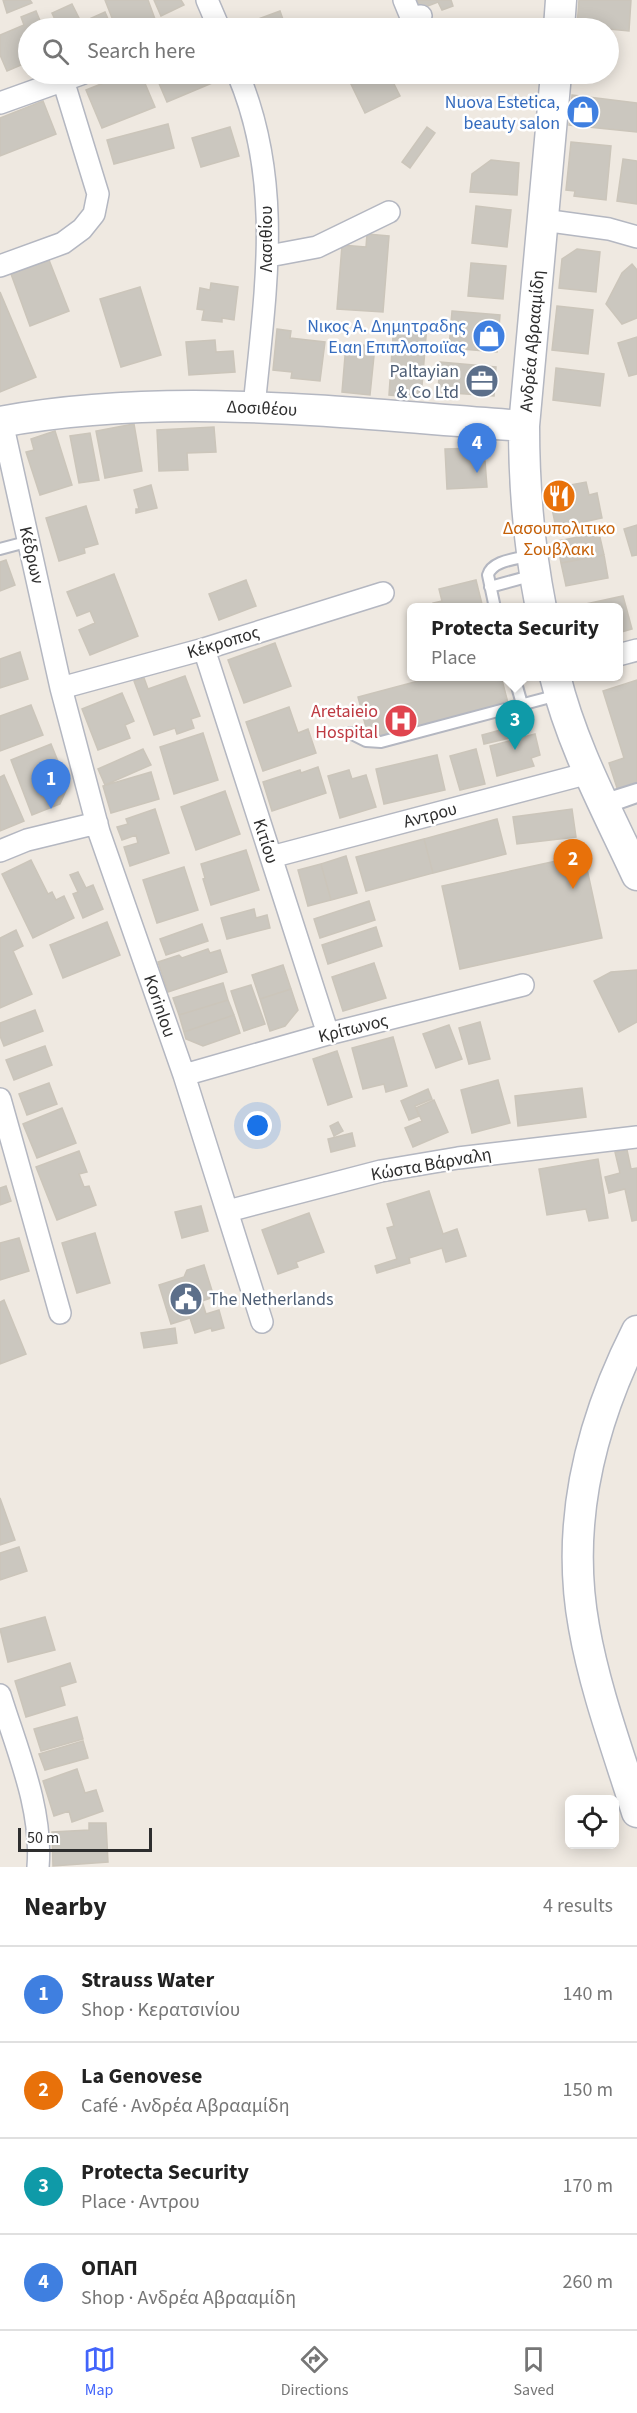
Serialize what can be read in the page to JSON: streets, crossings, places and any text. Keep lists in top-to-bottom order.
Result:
{
  "streets": {
    "main road": ["Ανδρέα Αβρααμίδη", "Δοσιθέου"],
    "street": [
      "Λασιθίου",
      "Κέδρων",
      "Κέκροπος",
      "Αντρου",
      "Κιτίου",
      "Korinlou",
      "Κρίτωνος",
      "Κώστα Βάρναλη"
    ]
  },
  "crossings": [
    ["Λασιθίου", "Δοσιθέου"],
    ["Ανδρέα Αβρααμίδη", "Δοσιθέου"],
    ["Δοσιθέου", "Κέδρων"],
    ["Κέδρων", "Κέκροπος"],
    ["Κέδρων", "Korinlou"],
    ["Κέκροπος", "Κιτίου"],
    ["Κέκροπος", "Korinlou"],
    ["Αντρου", "Κιτίου"],
    ["Κιτίου", "Κρίτωνος"],
    ["Korinlou", "Κρίτωνος"],
    ["Korinlou", "Κώστα Βάρναλη"]
  ],
  "places": {
    "shop": ["Nuova Estetica, beauty salon", "Νικος Α. Δημητραδης Ειαη Επιπλοποιϊας"],
    "office": ["Paltayian & Co Ltd"],
    "restaurant": ["Δασουπολιτικο Σουβλακι"],
    "hospital": ["Aretaieio Hospital"],
    "public building": ["The Netherlands"]
  },
  "scale_bar": "50 m",
  "page": {
    "search": "Search here",
    "pins": [
      "4",
      "3",
      "1",
      "2"
    ],
    "popup": ["Protecta Security", "Place"],
    "scale": "50 m",
    "heading": ["Nearby", "4 results"],
    "list": [
      {
        "mark": "1",
        "name": "Strauss Water",
        "note": "Shop · Κερατσινίου",
        "value": "140 m"
      },
      {
        "mark": "2",
        "name": "La Genovese",
        "note": "Café · Ανδρέα Αβρααμίδη",
        "value": "150 m"
      },
      {
        "mark": "3",
        "name": "Protecta Security",
        "note": "Place · Αντρου",
        "value": "170 m"
      },
      {
        "mark": "4",
        "name": "ΟΠΑΠ",
        "note": "Shop · Ανδρέα Αβρααμίδη",
        "value": "260 m"
      }
    ],
    "nav": ["Map", "Directions", "Saved"]
  }
}
